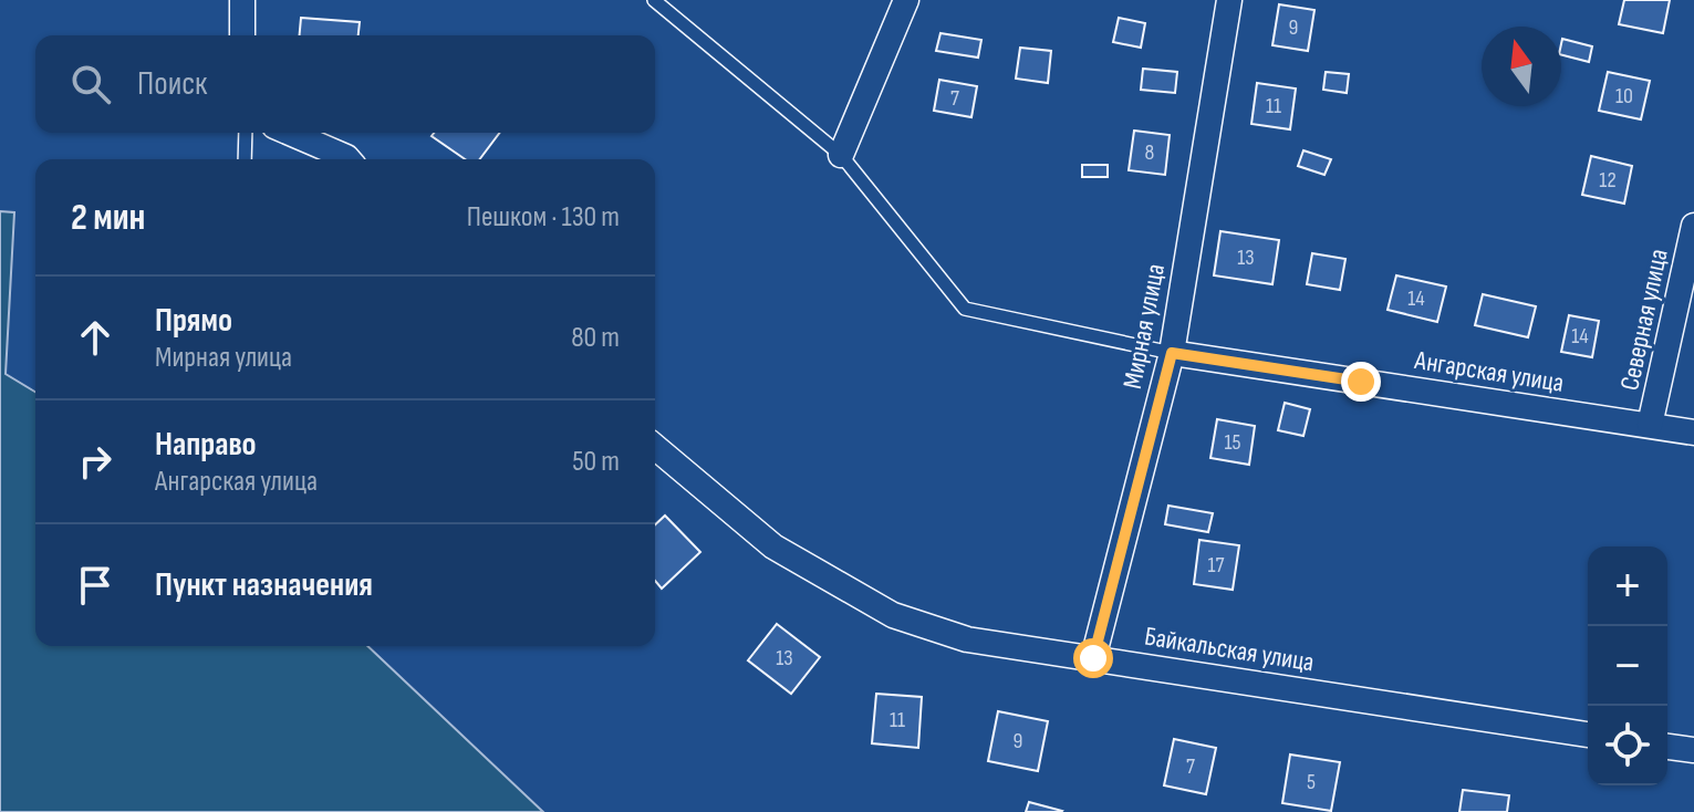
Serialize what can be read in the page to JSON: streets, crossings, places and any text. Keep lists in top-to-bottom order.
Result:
{
  "streets": {
    "street": [
      "Северная улица",
      "Мирная улица",
      "Ангарская улица",
      "Байкальская улица"
    ]
  },
  "crossings": [
    ["Северная улица", "Ангарская улица"],
    ["Мирная улица", "Ангарская улица"],
    ["Мирная улица", "Байкальская улица"]
  ],
  "house_numbers": [
    "9",
    "10",
    "7",
    "11",
    "8",
    "12",
    "13",
    "14",
    "14",
    "15",
    "17",
    "13",
    "11",
    "9",
    "7",
    "5"
  ],
  "north": "top",
  "page": {
    "search": "Поиск",
    "heading": ["2 мин", "Пешком · 130 m"],
    "list": [
      ["Прямо", "Мирная улица", "80 m"],
      ["Направо", "Ангарская улица", "50 m"],
      "Пункт назначения"
    ],
    "map_buttons": ["+", "−"]
  }
}
